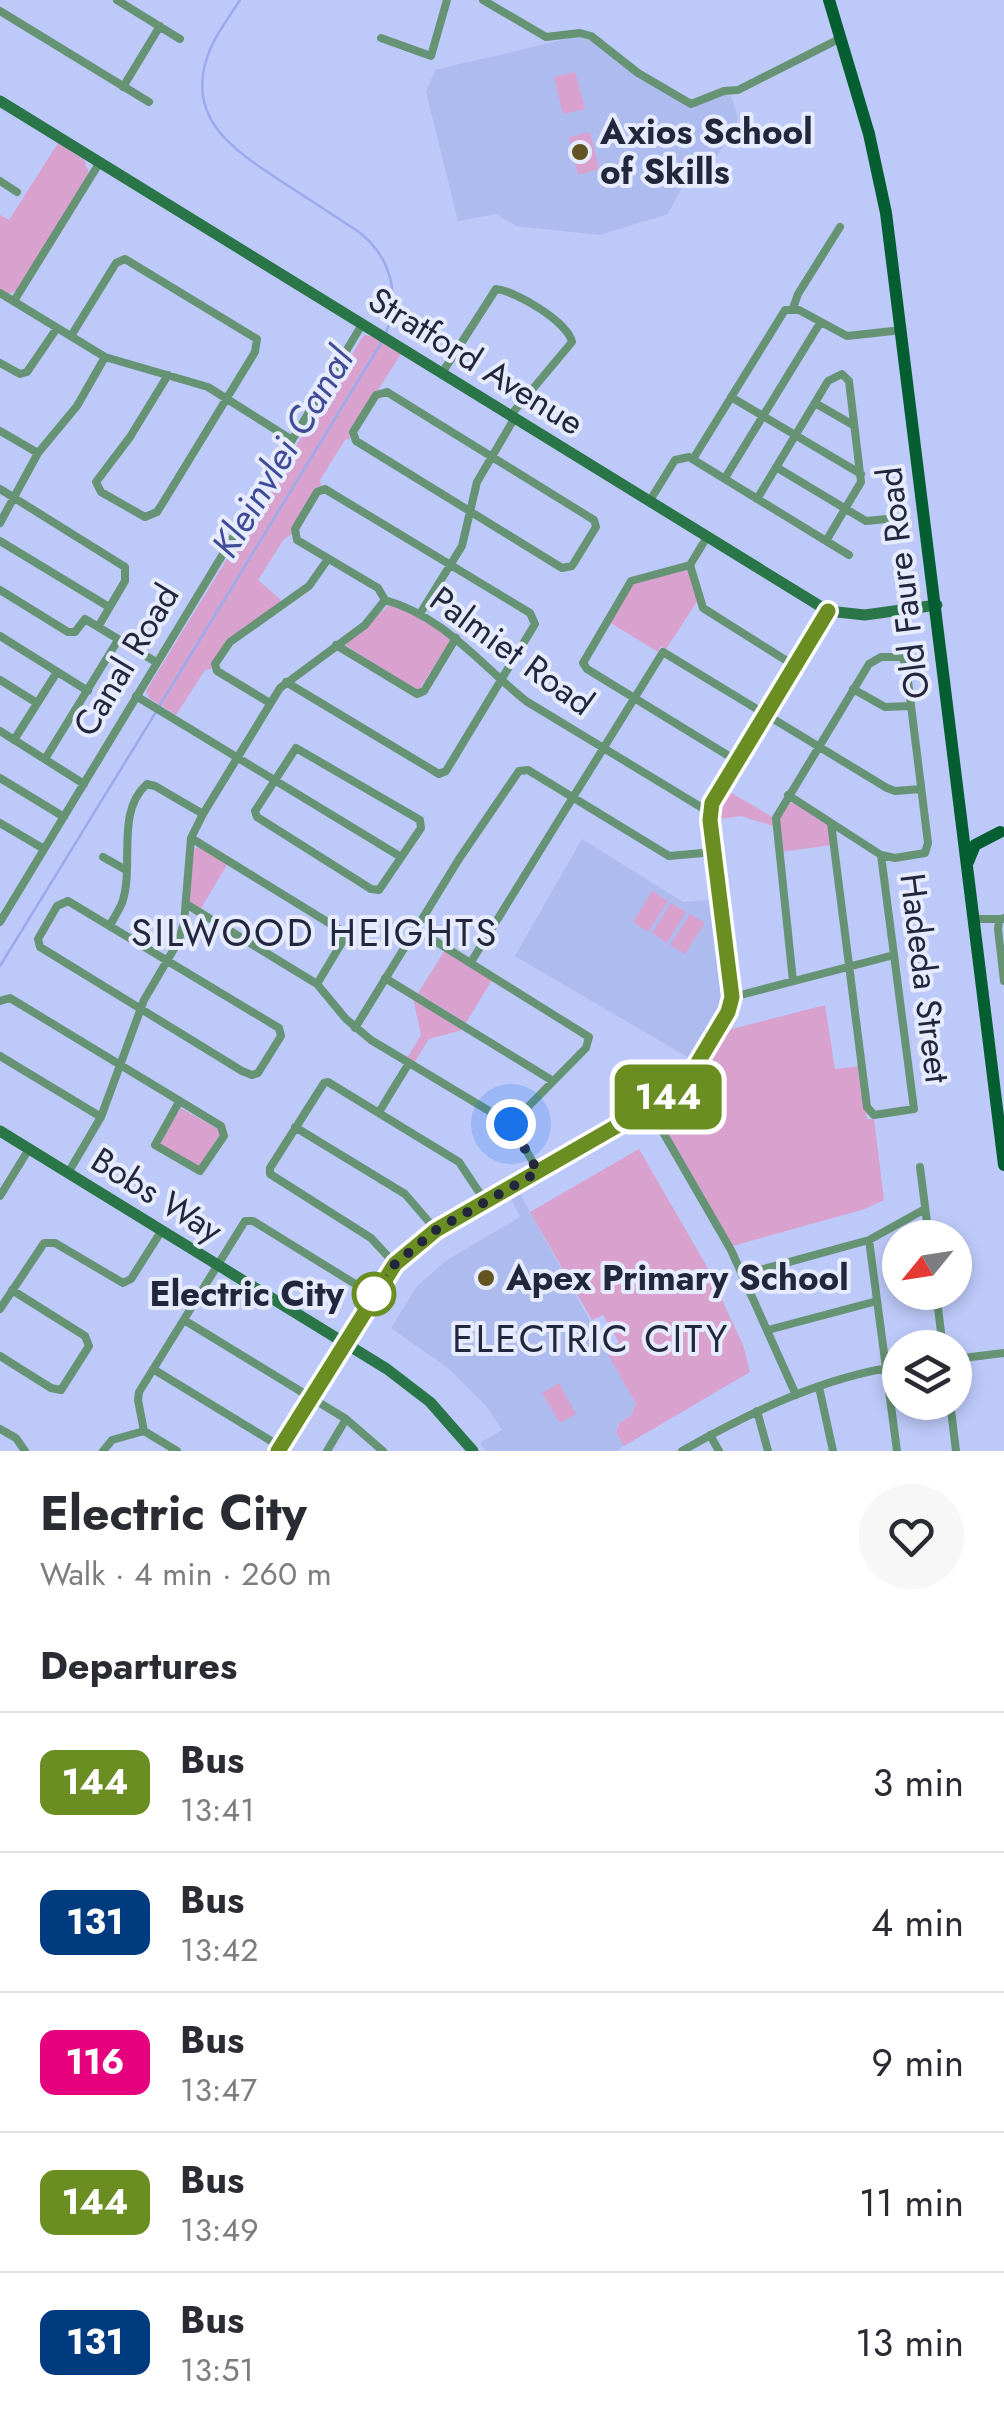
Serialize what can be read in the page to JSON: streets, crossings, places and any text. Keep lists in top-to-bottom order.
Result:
{
  "streets": {
    "main road": ["Old Faure Road"],
    "street": [
      "Stratford Avenue",
      "Palmiet Road",
      "Canal Road",
      "Hadeda Street",
      "Bobs Way"
    ]
  },
  "crossings": [
    ["Stratford Avenue", "Old Faure Road"],
    ["Stratford Avenue", "Canal Road"]
  ],
  "districts": ["SILWOOD HEIGHTS", "ELECTRIC CITY"],
  "water": ["Kleinvlei Canal"],
  "places": ["Axios School of Skills", "Apex Primary School", "Electric City"],
  "lines": ["bus line 144"],
  "north": "bottom left",
  "page": {
    "on_map": "144",
    "heading": [
      ["Electric City", "Walk · 4 min · 260 m"],
      "Departures"
    ],
    "list": [
      {
        "mark": "144",
        "name": "Bus",
        "note": "13:41",
        "value": "3 min"
      },
      {
        "mark": "131",
        "name": "Bus",
        "note": "13:42",
        "value": "4 min"
      },
      {
        "mark": "116",
        "name": "Bus",
        "note": "13:47",
        "value": "9 min"
      },
      {
        "mark": "144",
        "name": "Bus",
        "note": "13:49",
        "value": "11 min"
      },
      {
        "mark": "131",
        "name": "Bus",
        "note": "13:51",
        "value": "13 min"
      }
    ]
  }
}
